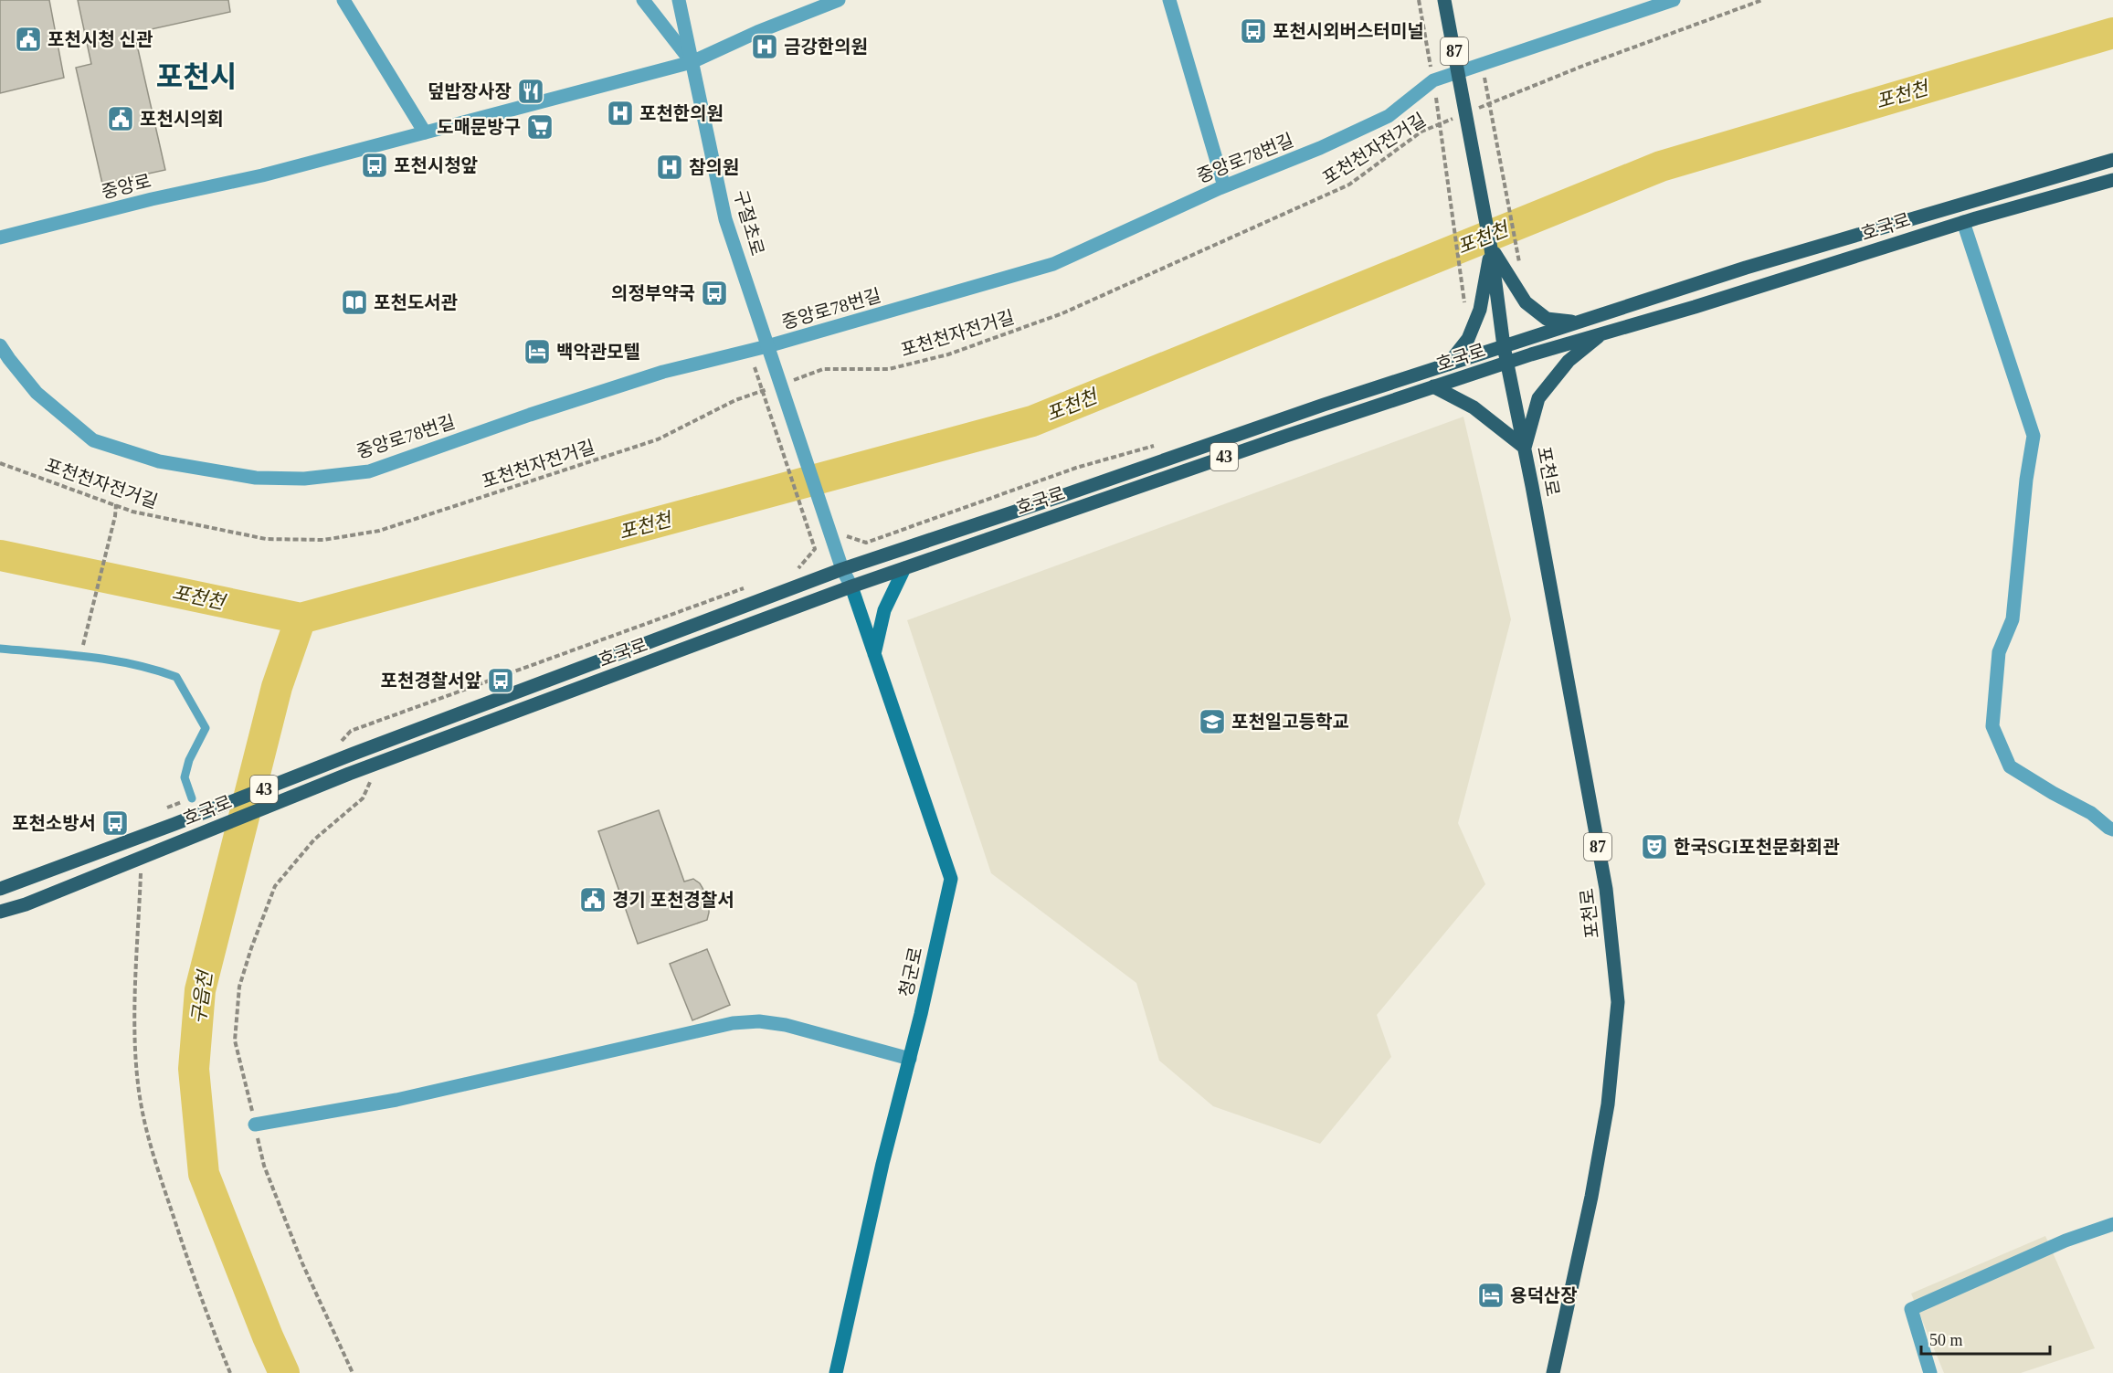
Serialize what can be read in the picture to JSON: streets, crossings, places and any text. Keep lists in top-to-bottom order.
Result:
{
  "streets": {
    "main road": [
      "87",
      "호국로",
      "43",
      "포천로",
      "청군로"
    ],
    "street": ["중앙로78번길", "중앙로", "구절초로"],
    "path": ["포천천자전거길"]
  },
  "crossings": [
    ["87", "포천천자전거길"],
    ["87", "중앙로78번길"],
    ["87", "포천로"],
    ["중앙로78번길", "구절초로"],
    ["중앙로", "구절초로"],
    ["호국로", "포천로"],
    ["호국로", "청군로"]
  ],
  "districts": ["포천시"],
  "water": ["포천천", "구읍천"],
  "places": {
    "bus stop": [
      "포천시외버스터미널",
      "포천시청앞",
      "의정부약국",
      "포천경찰서앞",
      "포천소방서"
    ],
    "public building": ["포천시청 신관", "포천시의회", "경기 포천경찰서"],
    "hospital": ["금강한의원", "포천한의원", "참의원"],
    "restaurant": ["덮밥장사장"],
    "supermarket": ["도매문방구"],
    "library": ["포천도서관"],
    "hotel": ["백악관모텔", "용덕산장"],
    "school or university": ["포천일고등학교"],
    "theatre": ["한국SGI포천문화회관"]
  },
  "scale_bar": "50 m"
}
